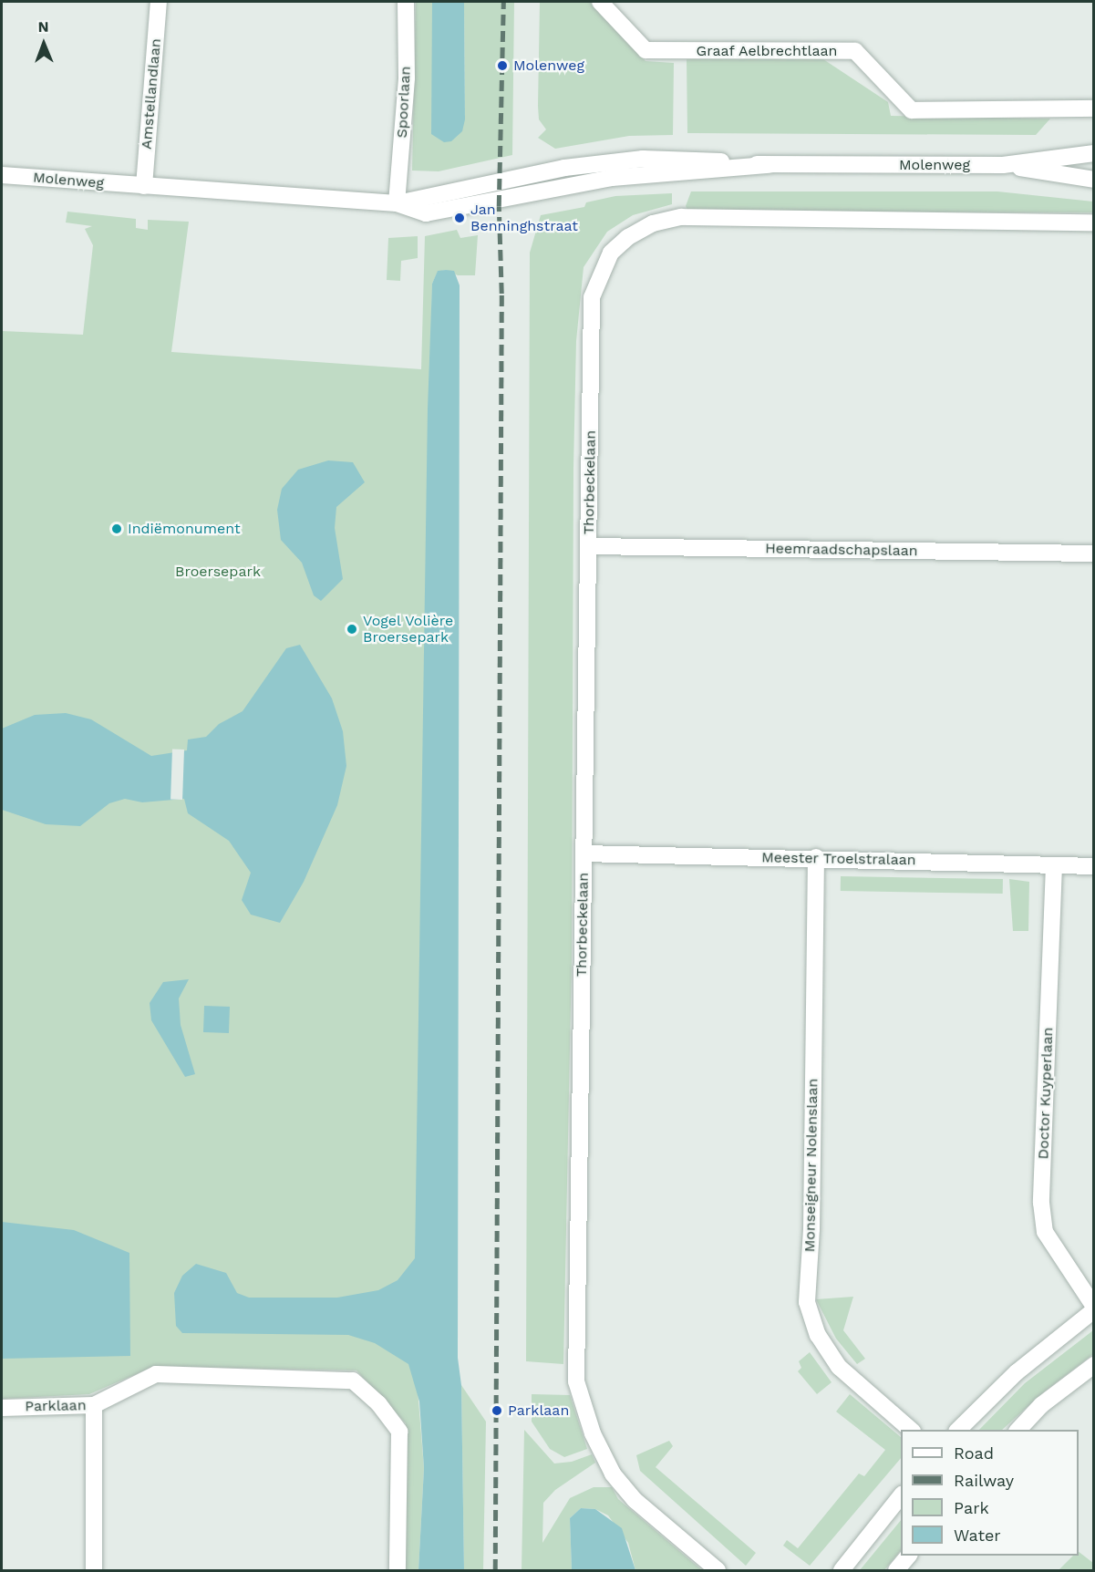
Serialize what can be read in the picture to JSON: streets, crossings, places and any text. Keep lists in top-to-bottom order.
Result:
{
  "streets": {
    "street": [
      "Graaf Aelbrechtlaan",
      "Amstellandlaan",
      "Spoorlaan",
      "Molenweg",
      "Thorbeckelaan",
      "Heemraadschapslaan",
      "Meester Troelstralaan",
      "Doctor Kuyperlaan",
      "Monseigneur Nolenslaan",
      "Parklaan"
    ]
  },
  "crossings": [
    ["Amstellandlaan", "Molenweg"],
    ["Spoorlaan", "Molenweg"],
    ["Thorbeckelaan", "Heemraadschapslaan"],
    ["Thorbeckelaan", "Meester Troelstralaan"],
    ["Meester Troelstralaan", "Doctor Kuyperlaan"],
    ["Meester Troelstralaan", "Monseigneur Nolenslaan"]
  ],
  "parks": ["Broersepark"],
  "places": [
    "Molenweg",
    "Jan Benninghstraat",
    "Indiëmonument",
    "Vogel Volière Broersepark",
    "Parklaan"
  ],
  "legend": [
    "Road",
    "Railway",
    "Park",
    "Water"
  ],
  "north": "top"
}
